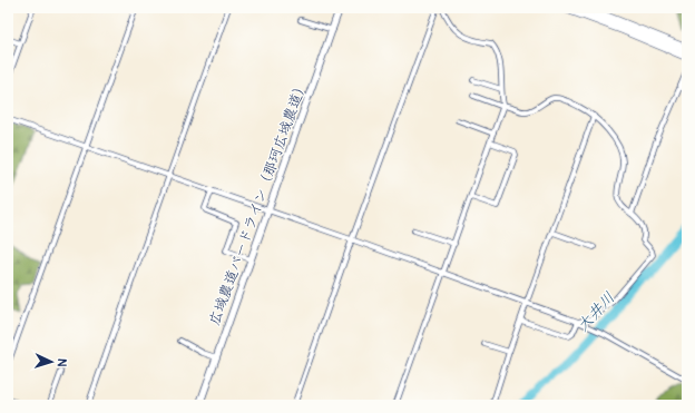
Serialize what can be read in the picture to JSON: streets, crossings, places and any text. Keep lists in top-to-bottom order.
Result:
{
  "streets": {
    "street": ["広域農道バードライン（那珂広域農道）"]
  },
  "water": ["大井川"],
  "north": "right"
}
